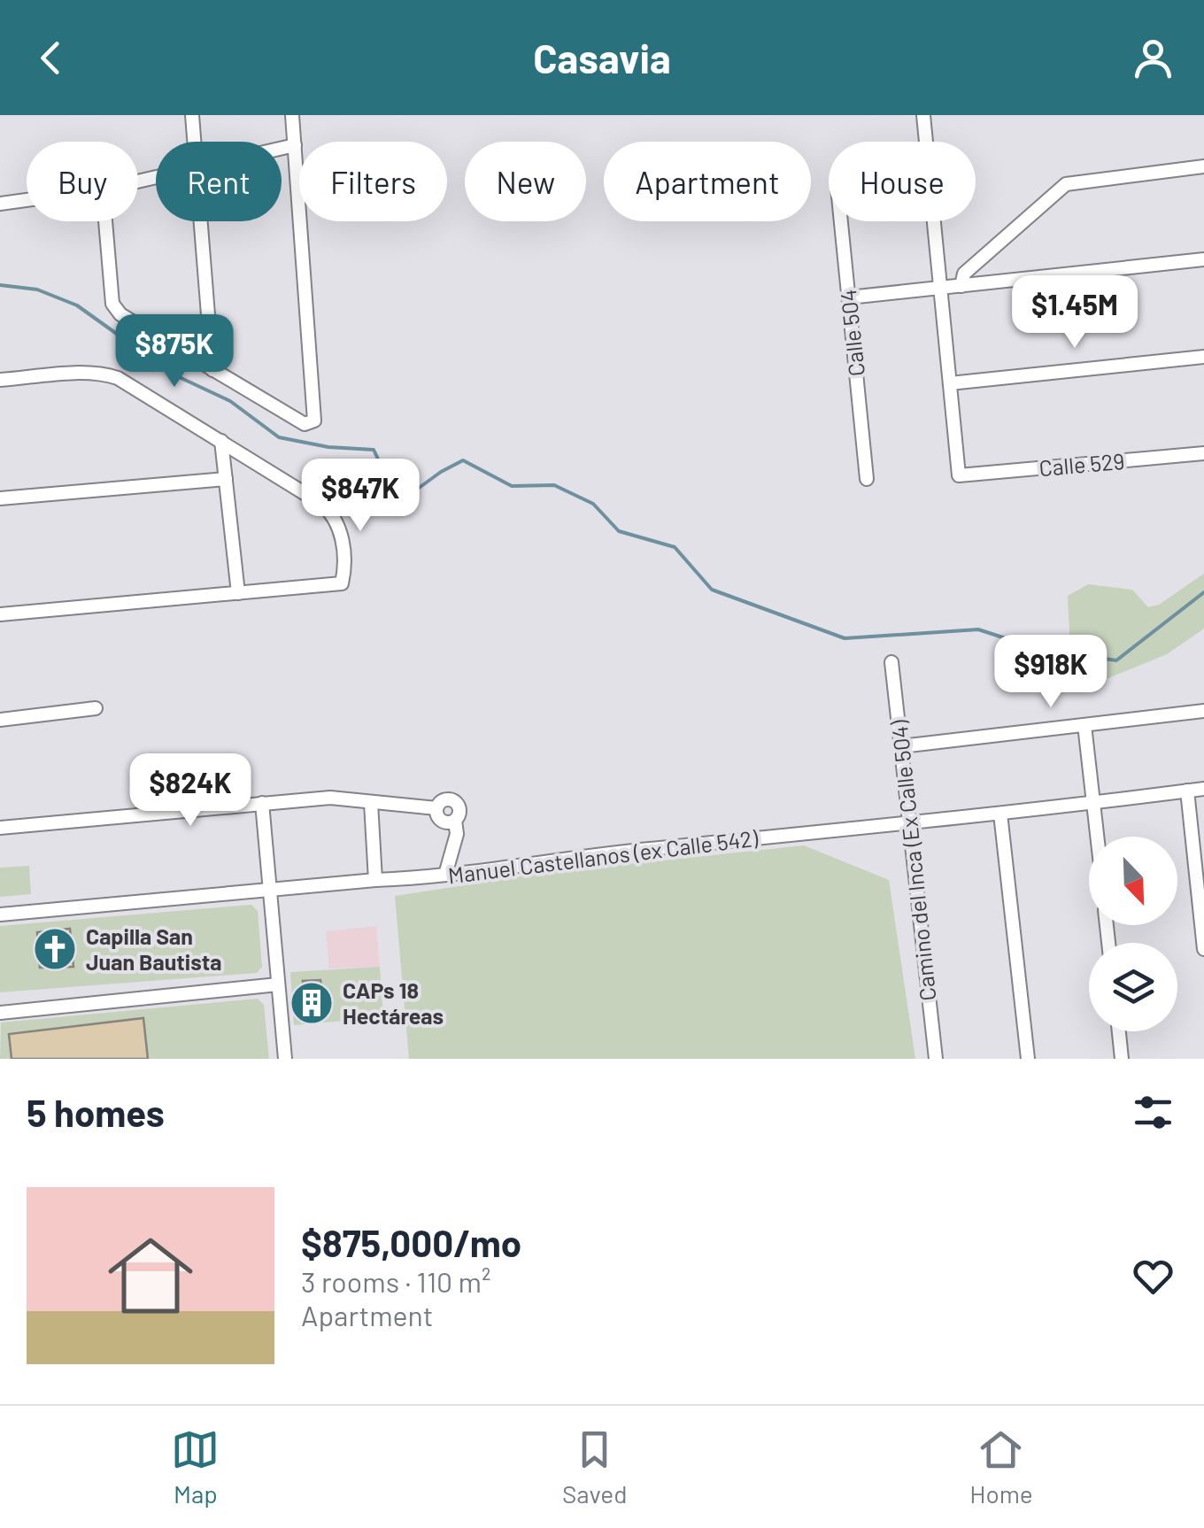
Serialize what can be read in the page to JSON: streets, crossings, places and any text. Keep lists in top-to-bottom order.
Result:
{
  "streets": {
    "street": [
      "Calle 504",
      "Calle 529",
      "Manuel Castellanos (ex Calle 542)",
      "Camino del Inca (Ex Calle 504)"
    ]
  },
  "crossings": [
    ["Manuel Castellanos (ex Calle 542)", "Camino del Inca (Ex Calle 504)"]
  ],
  "places": {
    "church": ["Capilla San Juan Bautista"],
    "building": ["CAPs 18 Hectáreas"]
  },
  "north": "bottom right",
  "page": {
    "header": "Casavia",
    "chip": [
      "Buy",
      "Rent",
      "Filters",
      "New",
      "Apartment",
      "House"
    ],
    "price": [
      "$1.45M",
      "$875K",
      "$847K",
      "$918K",
      "$824K"
    ],
    "heading": "5 homes",
    "list": [
      {
        "name": "$875,000/mo",
        "note": "3 rooms · 110 m² · Apartment"
      }
    ],
    "tabs": ["Map", "Saved", "Home"]
  }
}
